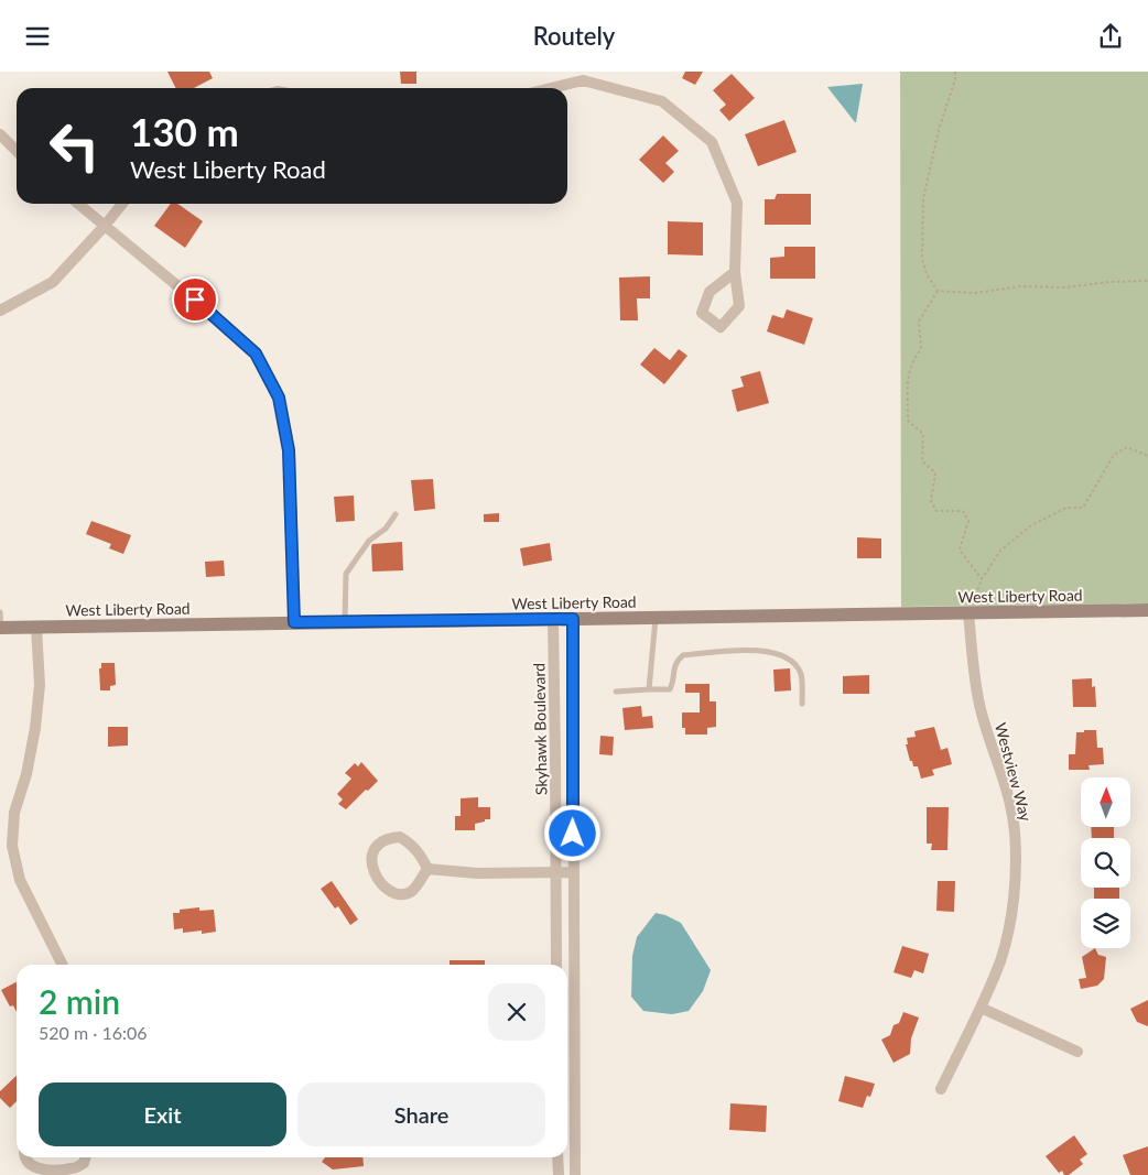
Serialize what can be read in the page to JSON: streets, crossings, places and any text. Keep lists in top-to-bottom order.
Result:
{
  "streets": {
    "main road": ["West Liberty Road"],
    "street": ["Skyhawk Boulevard", "Westview Way"]
  },
  "crossings": [
    ["West Liberty Road", "Skyhawk Boulevard"],
    ["West Liberty Road", "Westview Way"]
  ],
  "north": "top",
  "page": {
    "header": "Routely",
    "turn": ["130 m", "West Liberty Road"],
    "heading": ["2 min", "520 m · 16:06"],
    "buttons": ["Exit", "Share"]
  }
}
